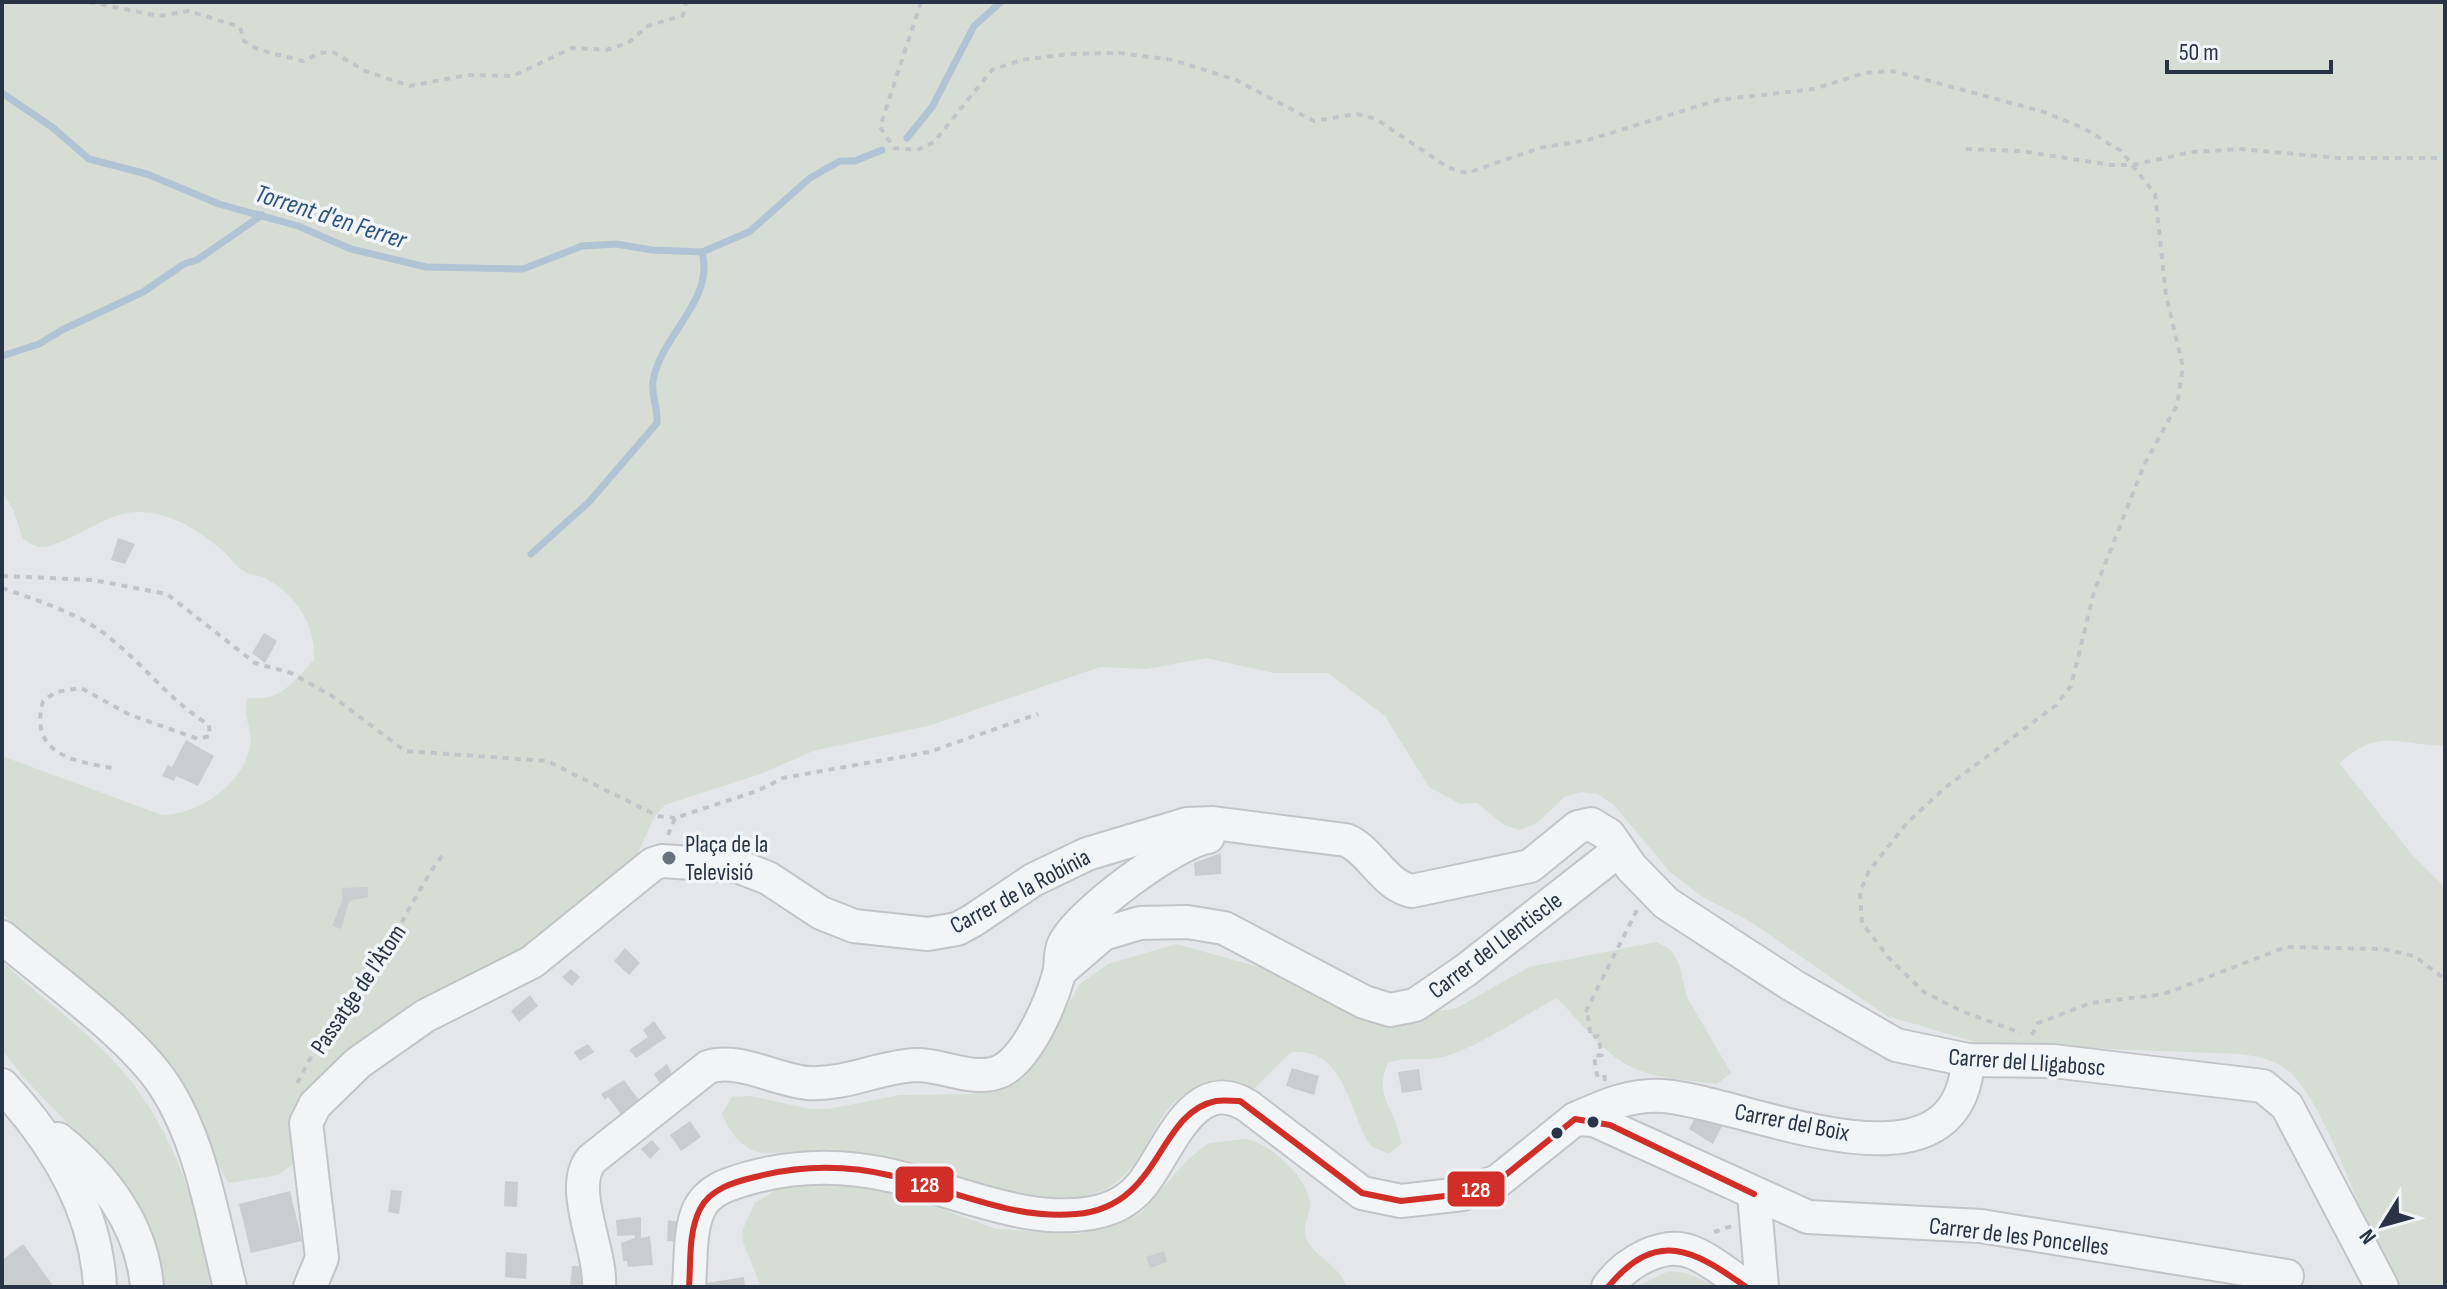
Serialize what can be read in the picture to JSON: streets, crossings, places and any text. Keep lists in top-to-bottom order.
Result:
{
  "streets": {
    "street": [
      "Carrer de la Robínia",
      "Carrer del Llentiscle",
      "Carrer del Lligabosc",
      "Carrer del Boix",
      "Carrer de les Poncelles"
    ],
    "path": ["Passatge de l'Àtom"]
  },
  "crossings": [
    ["Carrer de la Robínia", "Carrer del Llentiscle"],
    ["Carrer de la Robínia", "Passatge de l'Àtom"],
    ["Carrer de la Robínia", "Carrer del Lligabosc"],
    ["Carrer del Llentiscle", "Carrer del Lligabosc"],
    ["Carrer del Lligabosc", "Carrer del Boix"],
    ["Carrer del Boix", "Carrer de les Poncelles"]
  ],
  "water": ["Torrent d'en Ferrer"],
  "places": ["Plaça de la Televisió"],
  "lines": ["transit line 128"],
  "scale_bar": "50 m",
  "north": "bottom left"
}
